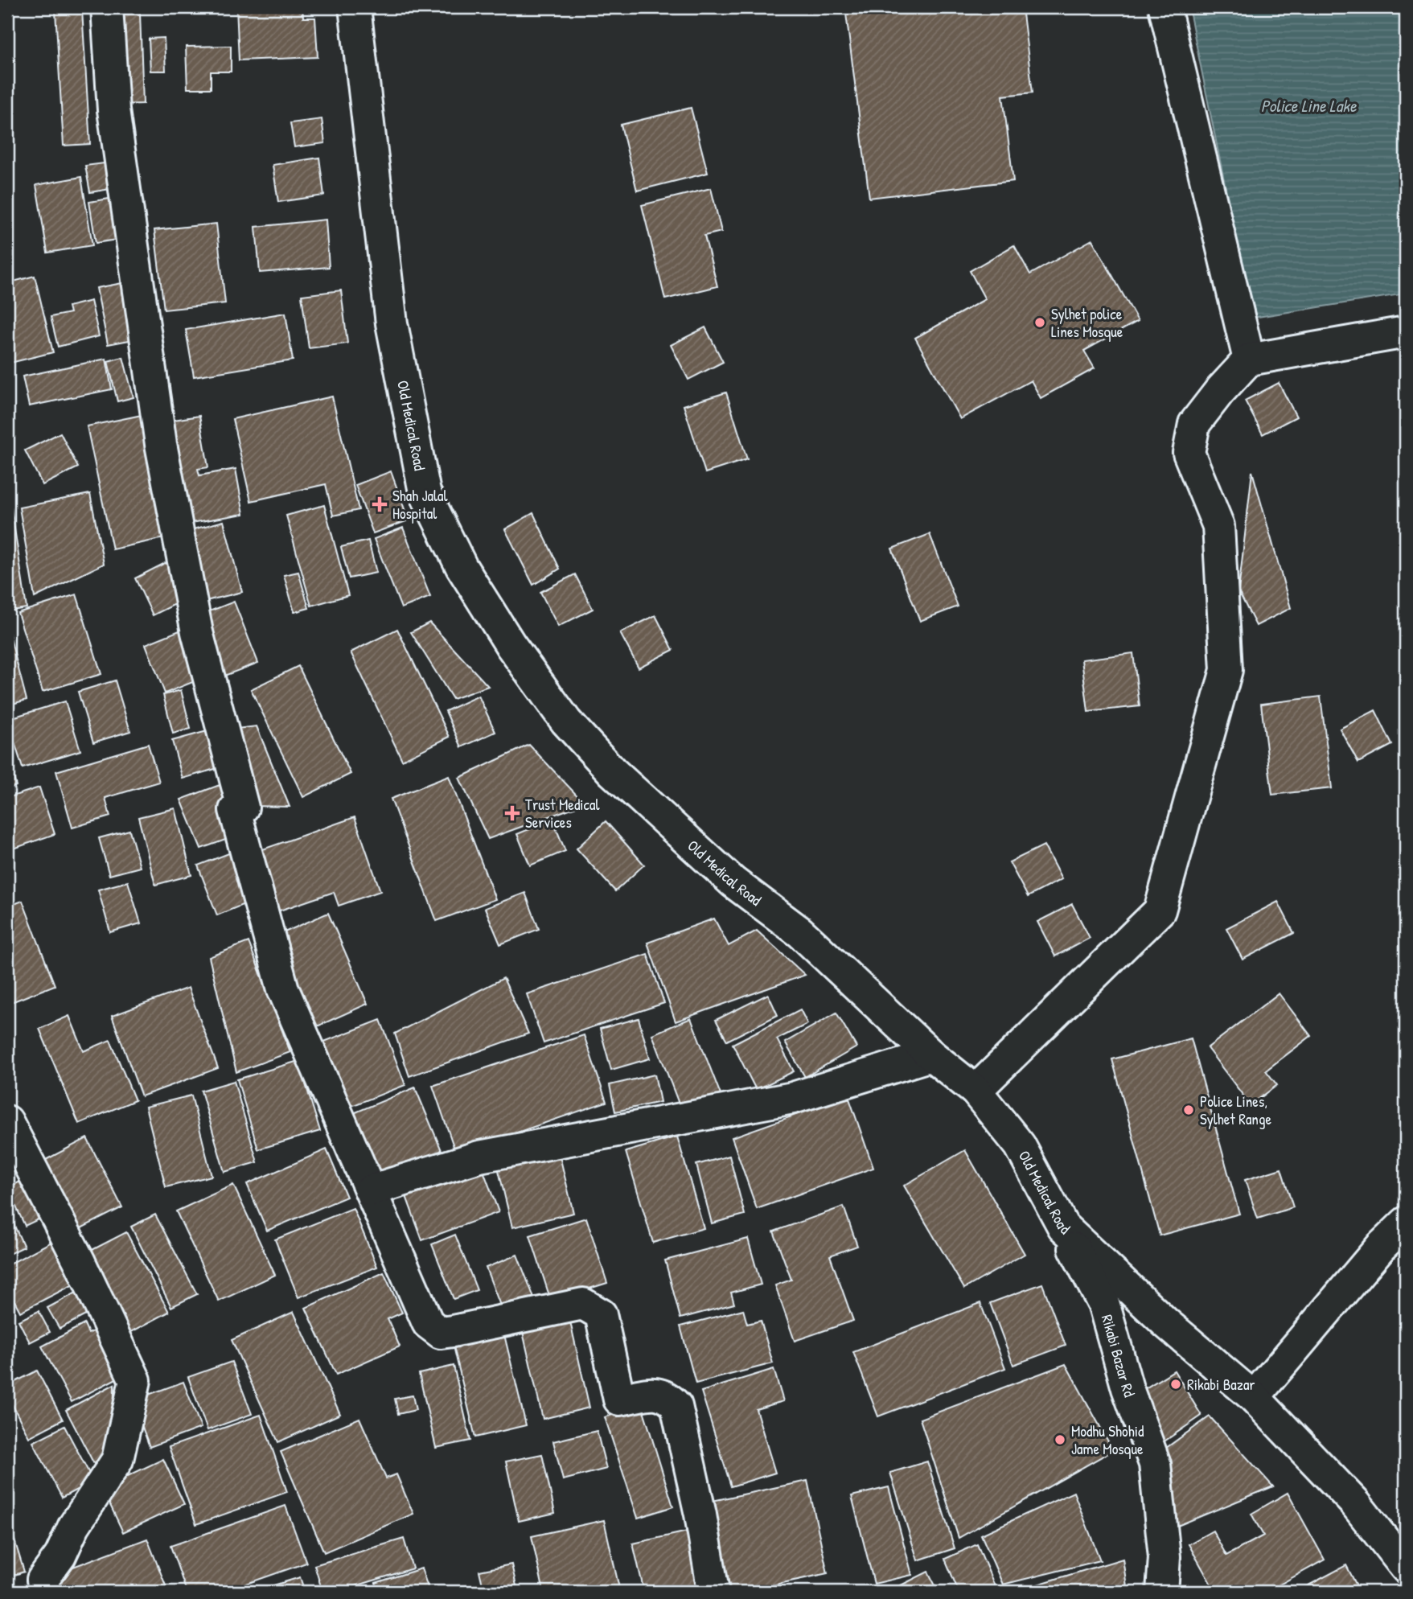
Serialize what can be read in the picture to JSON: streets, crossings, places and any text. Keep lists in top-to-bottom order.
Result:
{
  "streets": {
    "street": ["Old Medical Road", "Rikabi Bazar Rd"]
  },
  "crossings": [
    ["Old Medical Road", "Rikabi Bazar Rd"]
  ],
  "water": ["Police Line Lake"],
  "places": {
    "other": [
      "Sylhet police Lines Mosque",
      "Police Lines, Sylhet Range",
      "Rikabi Bazar",
      "Modhu Shohid Jame Mosque"
    ],
    "health": ["Shah Jalal Hospital", "Trust Medical Services"]
  }
}
